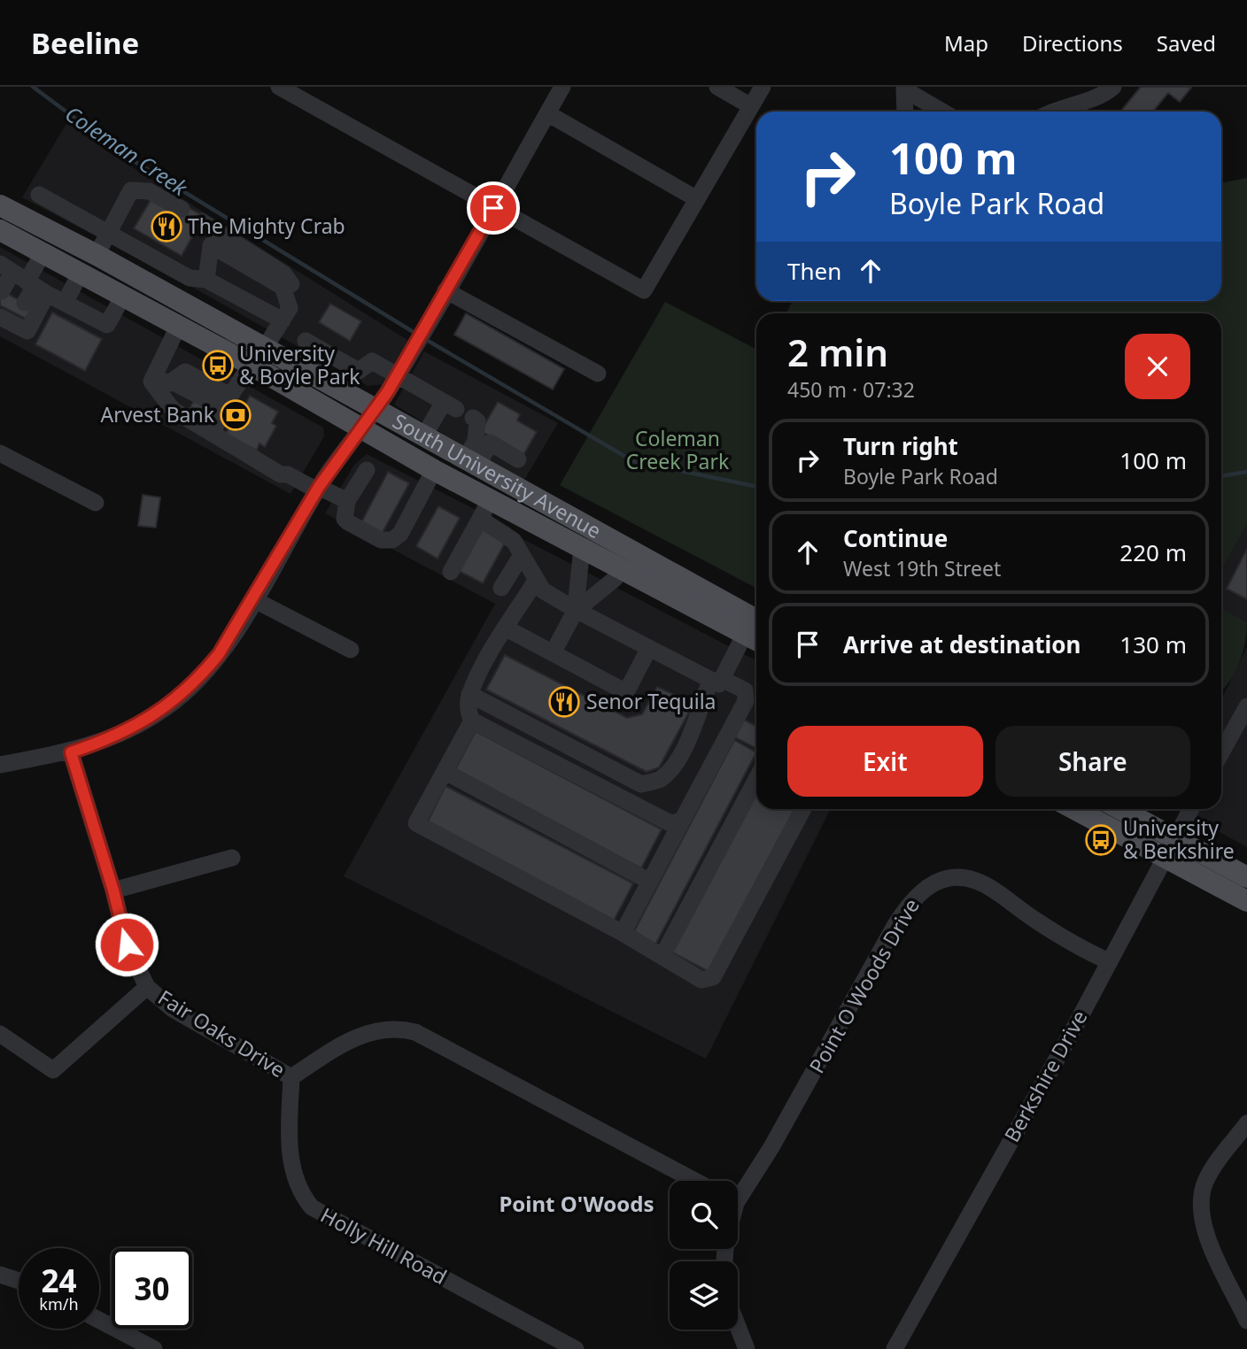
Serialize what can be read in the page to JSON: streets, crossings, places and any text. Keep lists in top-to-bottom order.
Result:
{
  "streets": {
    "main road": ["South University Avenue"],
    "street": [
      "Point O Woods Drive",
      "Fair Oaks Drive",
      "Berkshire Drive",
      "Holly Hill Road"
    ]
  },
  "crossings": [
    ["Point O Woods Drive", "Berkshire Drive"],
    ["Fair Oaks Drive", "Holly Hill Road"]
  ],
  "districts": ["Point O'Woods"],
  "water": ["Coleman Creek"],
  "parks": ["Coleman Creek Park"],
  "places": {
    "restaurant": ["The Mighty Crab", "Senor Tequila"],
    "bus stop": ["University & Boyle Park", "University & Berkshire"],
    "bank": ["Arvest Bank"]
  },
  "page": {
    "header": "Beeline",
    "nav": ["Map", "Directions", "Saved"],
    "turn": ["100 m", "Boyle Park Road"],
    "then": "Then",
    "heading": ["2 min", "450 m · 07:32"],
    "list": [
      {
        "name": "Turn right",
        "note": "Boyle Park Road",
        "value": "100 m"
      },
      {
        "name": "Continue",
        "note": "West 19th Street",
        "value": "220 m"
      },
      {
        "name": "Arrive at destination",
        "value": "130 m"
      }
    ],
    "buttons": ["Exit", "Share"],
    "speed": "24 km/h",
    "limit": "30"
  }
}
